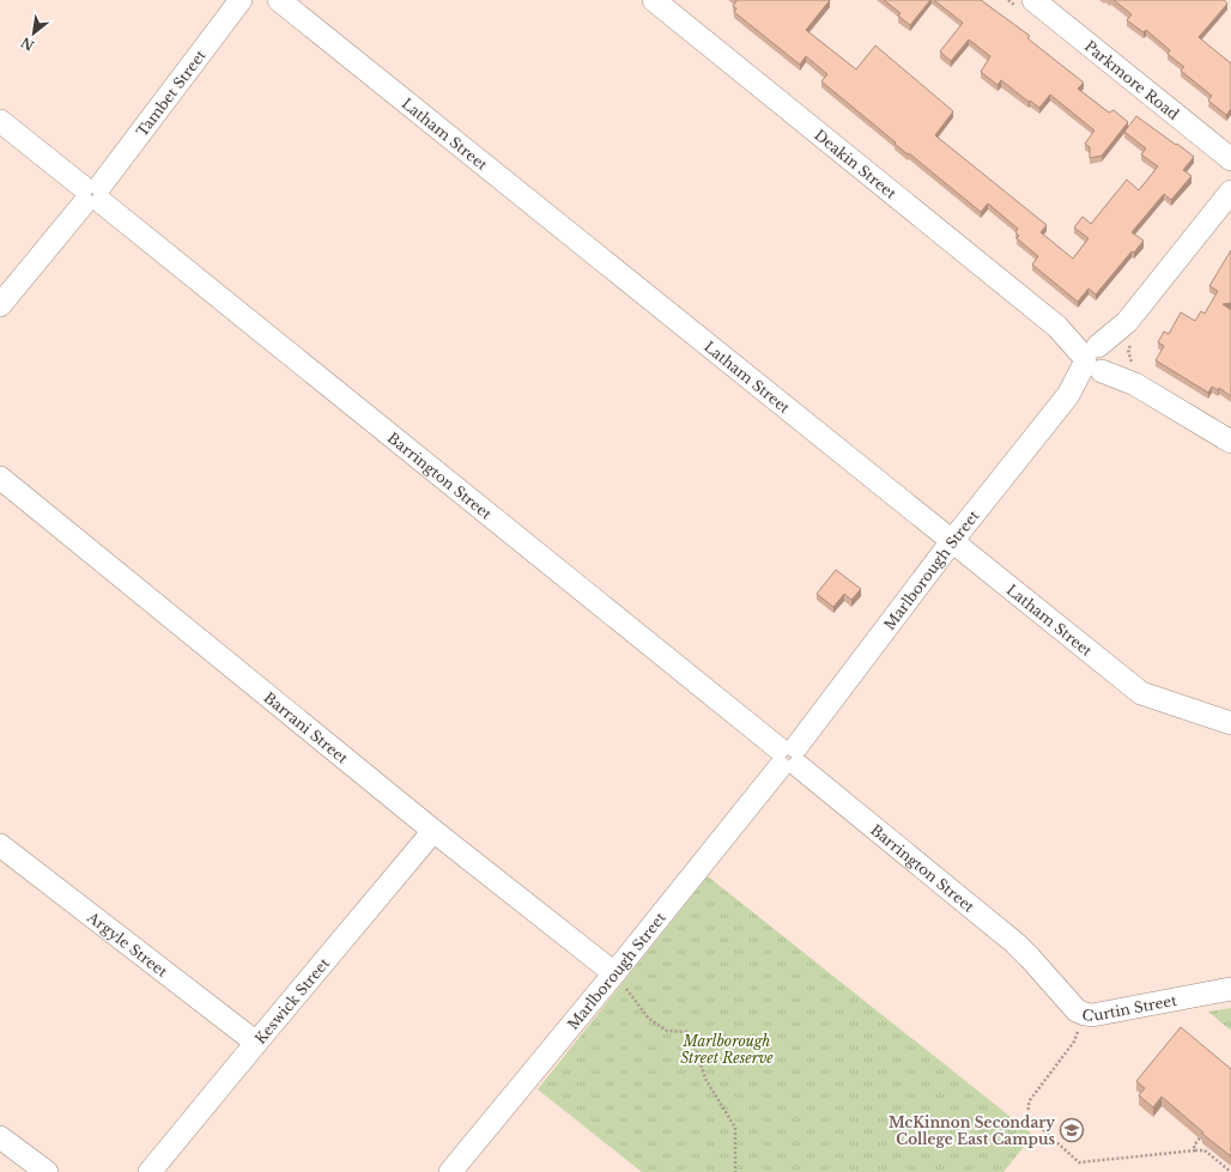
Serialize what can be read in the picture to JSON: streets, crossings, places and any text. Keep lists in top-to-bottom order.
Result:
{
  "streets": {
    "street": [
      "Parkmore Road",
      "Tambet Street",
      "Latham Street",
      "Deakin Street",
      "Barrington Street",
      "Marlborough Street",
      "Barrani Street",
      "Argyle Street",
      "Keswick Street",
      "Curtin Street"
    ]
  },
  "crossings": [
    ["Tambet Street", "Barrington Street"],
    ["Latham Street", "Marlborough Street"],
    ["Deakin Street", "Marlborough Street"],
    ["Barrington Street", "Marlborough Street"],
    ["Barrington Street", "Curtin Street"],
    ["Marlborough Street", "Barrani Street"],
    ["Barrani Street", "Keswick Street"],
    ["Argyle Street", "Keswick Street"]
  ],
  "parks": ["Marlborough Street Reserve"],
  "places": {
    "school or university": ["McKinnon Secondary College East Campus"]
  },
  "north": "bottom left"
}
